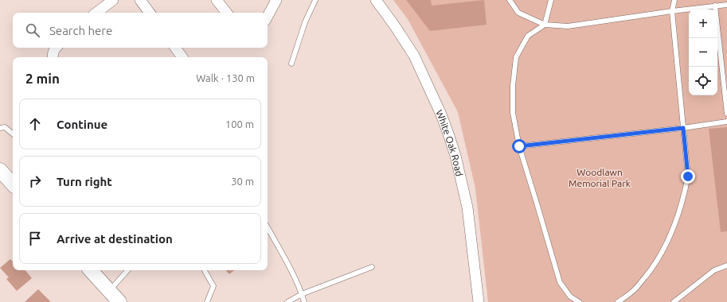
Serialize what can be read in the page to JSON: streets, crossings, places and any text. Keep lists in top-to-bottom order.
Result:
{
  "streets": {
    "street": ["White Oak Road"]
  },
  "parks": ["Woodlawn Memorial Park"],
  "page": {
    "map_buttons": ["+", "−"],
    "search": "Search here",
    "heading": ["2 min", "Walk · 130 m"],
    "list": [
      ["Continue", "100 m"],
      ["Turn right", "30 m"],
      "Arrive at destination"
    ]
  }
}
